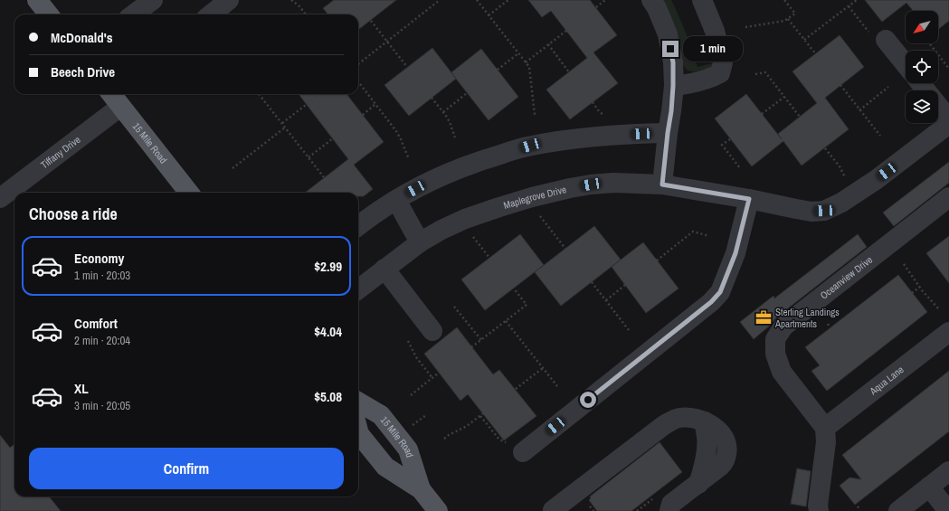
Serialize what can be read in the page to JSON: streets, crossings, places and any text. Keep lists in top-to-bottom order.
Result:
{
  "streets": {
    "main road": ["15 Mile Road"],
    "street": [
      "Tiffany Drive",
      "Maplegrove Drive",
      "Oceanview Drive",
      "Aqua Lane"
    ]
  },
  "crossings": [
    ["15 Mile Road", "Tiffany Drive"],
    ["Oceanview Drive", "Aqua Lane"]
  ],
  "places": {
    "office": ["Sterling Landings Apartments"]
  },
  "north": "bottom left",
  "page": {
    "banner": ["McDonald's", "Beech Drive"],
    "bubble": "1 min",
    "heading": "Choose a ride",
    "list": [
      {
        "name": "Economy",
        "note": "1 min · 20:03",
        "value": "$2.99"
      },
      {
        "name": "Comfort",
        "note": "2 min · 20:04",
        "value": "$4.04"
      },
      {
        "name": "XL",
        "note": "3 min · 20:05",
        "value": "$5.08"
      }
    ],
    "buttons": "Confirm"
  }
}
